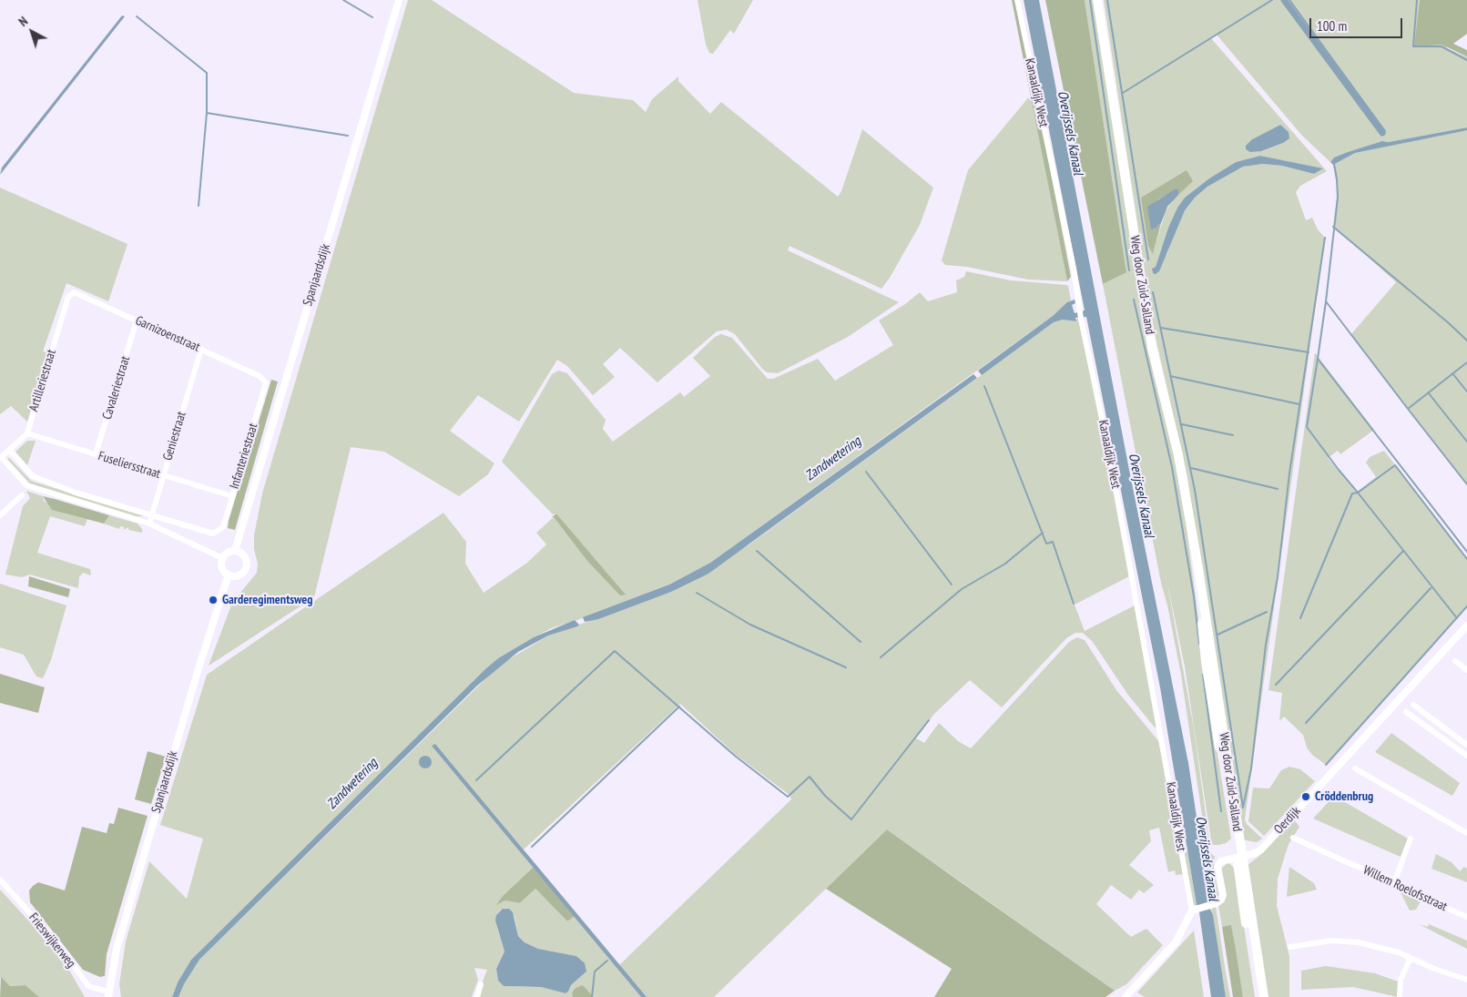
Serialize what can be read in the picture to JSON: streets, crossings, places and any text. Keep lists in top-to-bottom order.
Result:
{
  "streets": {
    "main road": ["Weg door Zuid-Salland"],
    "street": [
      "Kanaaldijk West",
      "Spanjaardsdijk",
      "Garnizoenstraat",
      "Artilleriestraat",
      "Cavaleriestraat",
      "Geniestraat",
      "Infanteriestraat",
      "Fuseliersstraat",
      "Oerdijk",
      "Willem Roelofsstraat",
      "Frieswijkerweg"
    ]
  },
  "crossings": [
    ["Kanaaldijk West", "Oerdijk"],
    ["Spanjaardsdijk", "Frieswijkerweg"],
    ["Weg door Zuid-Salland", "Oerdijk"],
    ["Garnizoenstraat", "Artilleriestraat"],
    ["Garnizoenstraat", "Cavaleriestraat"],
    ["Garnizoenstraat", "Geniestraat"],
    ["Garnizoenstraat", "Infanteriestraat"],
    ["Artilleriestraat", "Fuseliersstraat"],
    ["Cavaleriestraat", "Fuseliersstraat"],
    ["Geniestraat", "Infanteriestraat"],
    ["Geniestraat", "Fuseliersstraat"],
    ["Infanteriestraat", "Fuseliersstraat"]
  ],
  "water": ["Overijssels Kanaal", "Zandwetering"],
  "places": ["Garderegimentsweg", "Cröddenbrug"],
  "scale_bar": "100 m",
  "north": "top left"
}
